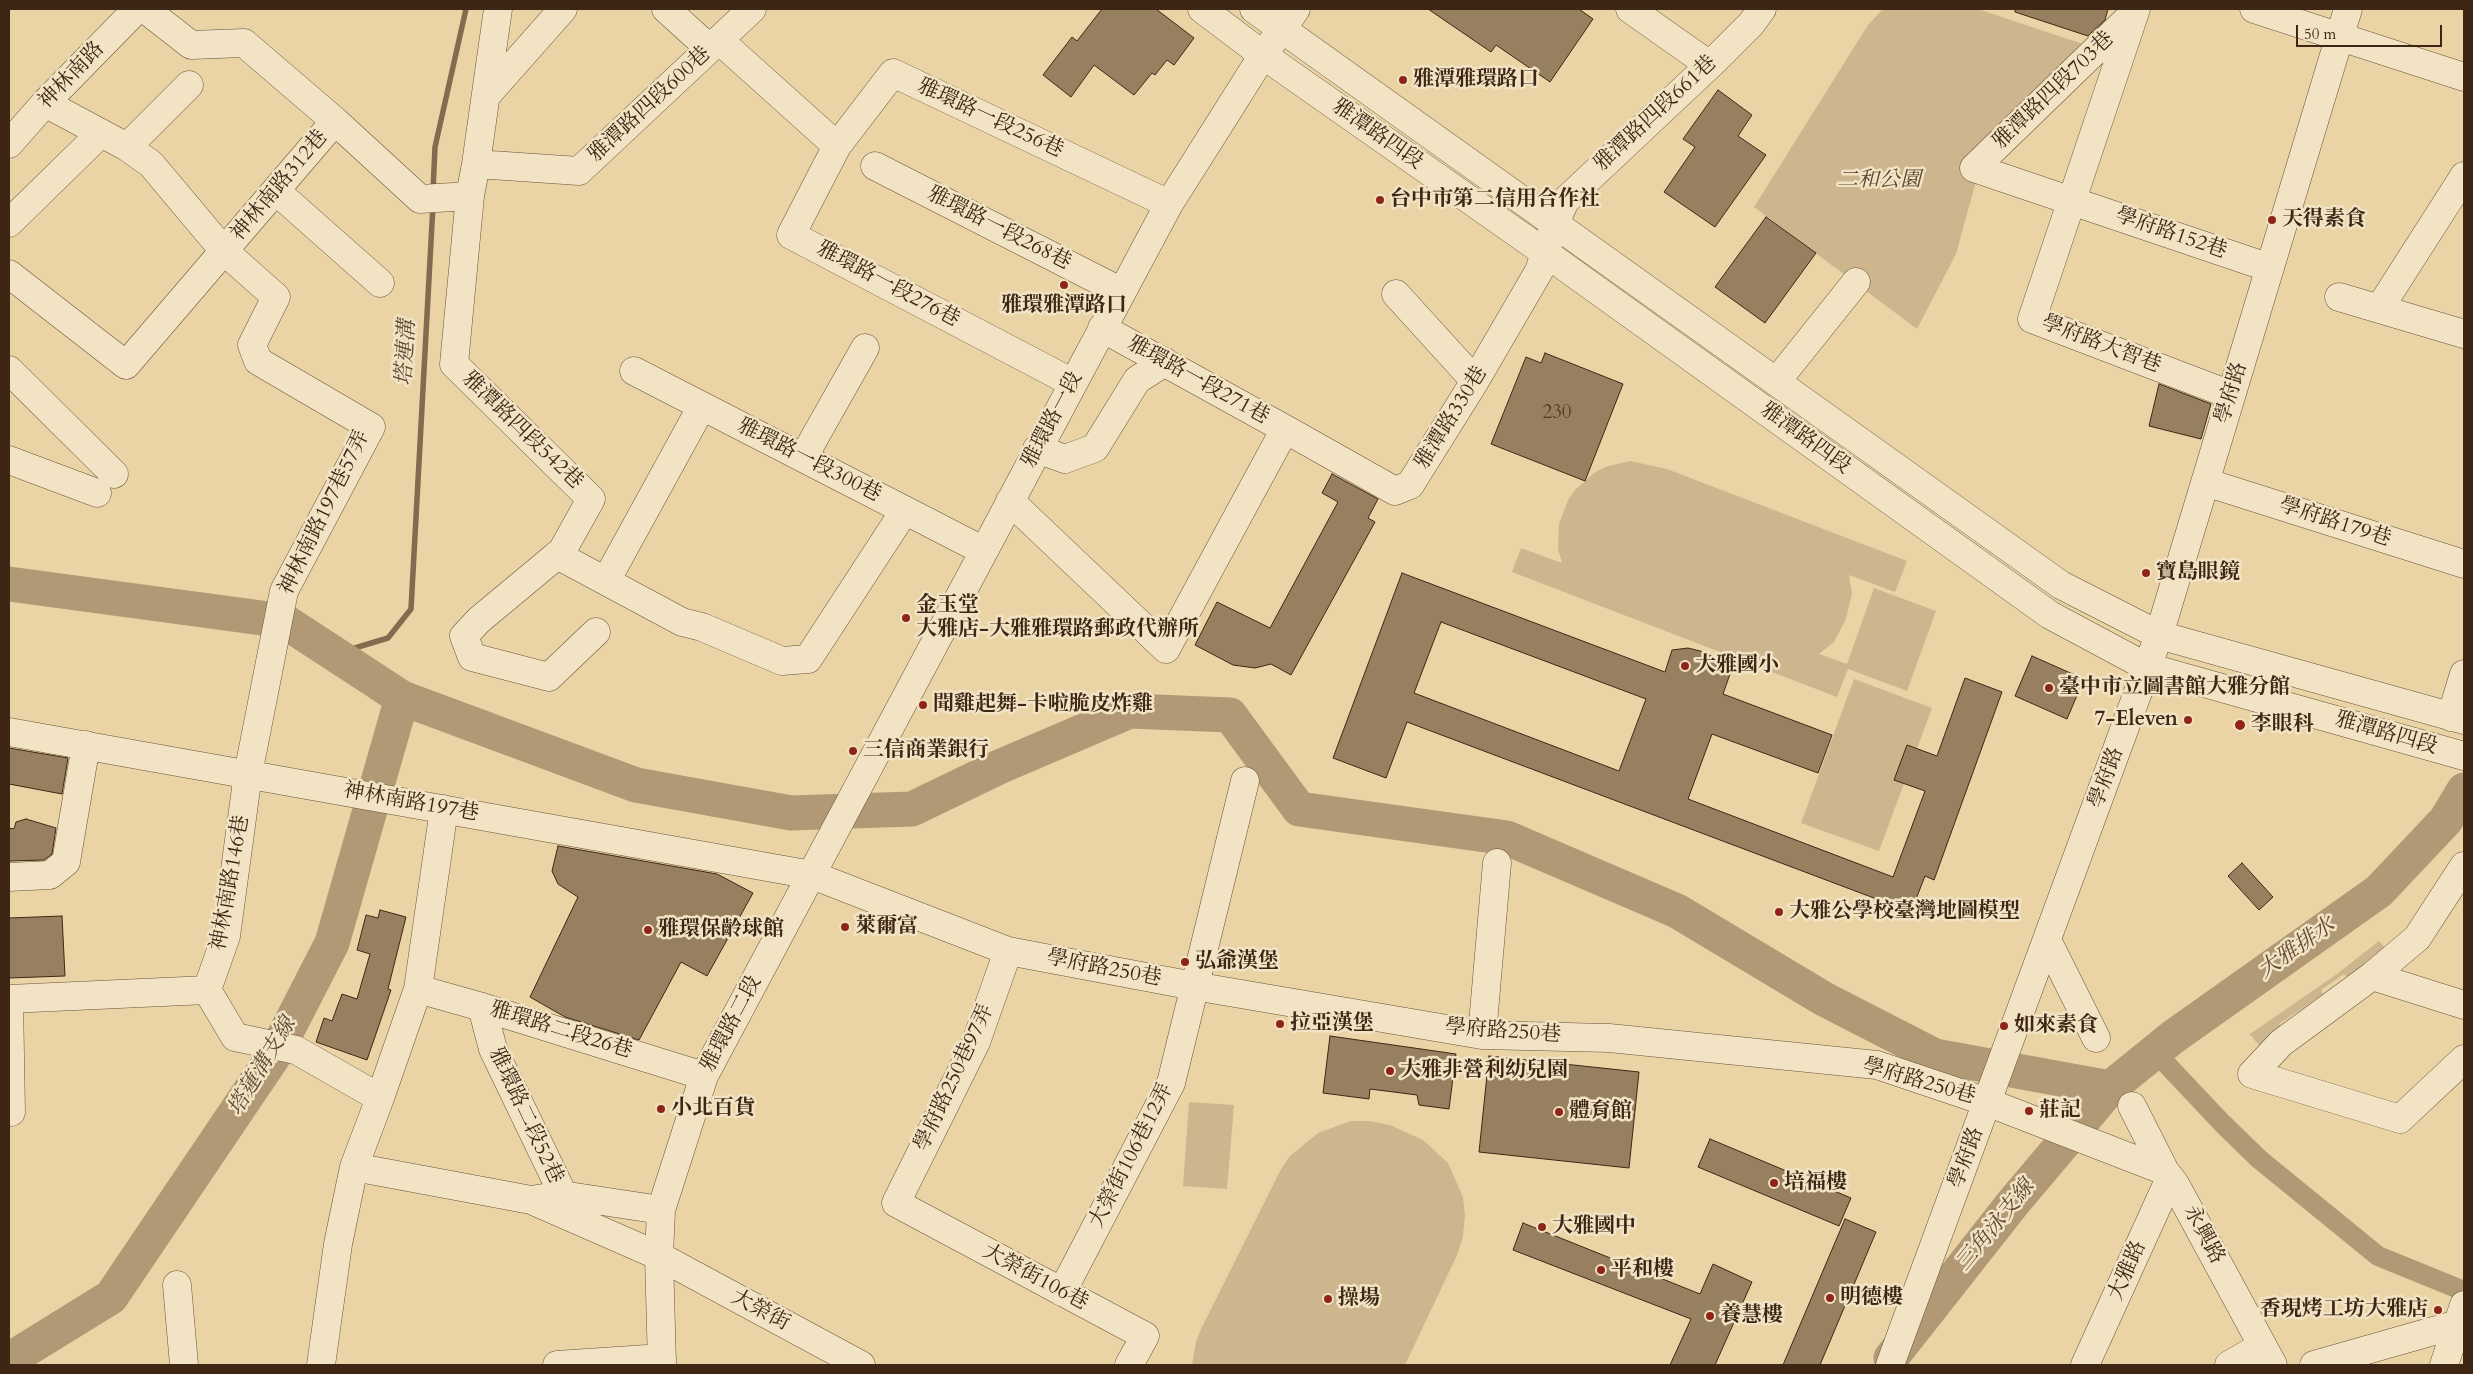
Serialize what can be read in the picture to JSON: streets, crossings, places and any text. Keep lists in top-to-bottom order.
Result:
{
  "streets": {
    "street": [
      "神林南路",
      "雅潭路四段703巷",
      "雅潭路四段600巷",
      "雅潭路四段661巷",
      "雅環路一段256巷",
      "雅潭路四段",
      "神林南路312巷",
      "雅環路一段268巷",
      "學府路152巷",
      "雅環路一段276巷",
      "學府路大智巷",
      "雅環路一段271巷",
      "學府路",
      "雅潭路330巷",
      "雅環路一段",
      "雅潭路四段542巷",
      "雅環路一段300巷",
      "神林南路197巷57弄",
      "學府路179巷",
      "神林南路197巷",
      "神林南路146巷",
      "學府路250巷",
      "雅環路二段",
      "雅環路二段26巷",
      "學府路250巷97弄",
      "雅環路二段52巷",
      "大榮街106巷12弄",
      "永興路",
      "大雅路",
      "大榮街106巷",
      "大榮街"
    ]
  },
  "crossings": [
    ["雅潭路四段703巷", "學府路152巷"],
    ["雅潭路四段703巷", "學府路大智巷"],
    ["雅潭路四段600巷", "雅潭路四段542巷"],
    ["雅潭路四段661巷", "雅潭路四段"],
    ["雅潭路四段661巷", "雅潭路330巷"],
    ["雅環路一段256巷", "雅環路一段276巷"],
    ["雅環路一段256巷", "雅環路一段"],
    ["雅潭路四段", "學府路"],
    ["雅潭路四段", "雅潭路330巷"],
    ["雅潭路四段", "雅環路一段"],
    ["神林南路312巷", "雅潭路四段542巷"],
    ["神林南路312巷", "神林南路197巷57弄"],
    ["雅環路一段268巷", "雅環路一段"],
    ["學府路152巷", "學府路大智巷"],
    ["學府路152巷", "學府路"],
    ["雅環路一段276巷", "雅環路一段"],
    ["學府路大智巷", "學府路"],
    ["雅環路一段271巷", "雅潭路330巷"],
    ["雅環路一段271巷", "雅環路一段"],
    ["學府路", "學府路179巷"],
    ["學府路", "學府路250巷"],
    ["雅環路一段", "雅環路一段300巷"],
    ["雅環路一段", "雅環路二段"],
    ["神林南路197巷57弄", "神林南路197巷"],
    ["神林南路197巷57弄", "神林南路146巷"],
    ["神林南路197巷", "神林南路146巷"],
    ["神林南路197巷", "學府路250巷"],
    ["神林南路197巷", "雅環路二段"],
    ["學府路250巷", "雅環路二段"],
    ["學府路250巷", "學府路250巷97弄"],
    ["學府路250巷", "大榮街106巷12弄"],
    ["學府路250巷", "永興路"],
    ["學府路250巷", "大雅路"],
    ["雅環路二段", "雅環路二段26巷"],
    ["雅環路二段", "雅環路二段52巷"],
    ["雅環路二段", "大榮街"],
    ["雅環路二段26巷", "雅環路二段52巷"],
    ["學府路250巷97弄", "大榮街106巷"],
    ["大榮街106巷12弄", "大榮街106巷"],
    ["永興路", "大雅路"]
  ],
  "water": [
    "塔連溝",
    "大雅排水",
    "塔蓮溝支線",
    "三角泳支線"
  ],
  "parks": ["二和公園"],
  "places": [
    "雅潭雅環路口",
    "台中市第二信用合作社",
    "天得素食",
    "雅環雅潭路口",
    "寶島眼鏡",
    "金玉堂 大雅店-大雅雅環路郵政代辦所",
    "大雅國小",
    "臺中市立圖書館大雅分館",
    "聞雞起舞-卡啦脆皮炸雞",
    "7-Eleven",
    "李眼科",
    "三信商業銀行",
    "大雅公學校臺灣地圖模型",
    "萊爾富",
    "雅環保齡球館",
    "弘爺漢堡",
    "拉亞漢堡",
    "如來素食",
    "大雅非營利幼兒園",
    "小北百貨",
    "莊記",
    "體育館",
    "培福樓",
    "大雅國中",
    "平和樓",
    "明德樓",
    "操場",
    "香現烤工坊大雅店",
    "養慧樓"
  ],
  "house_numbers": ["230"],
  "scale_bar": "50 m"
}
